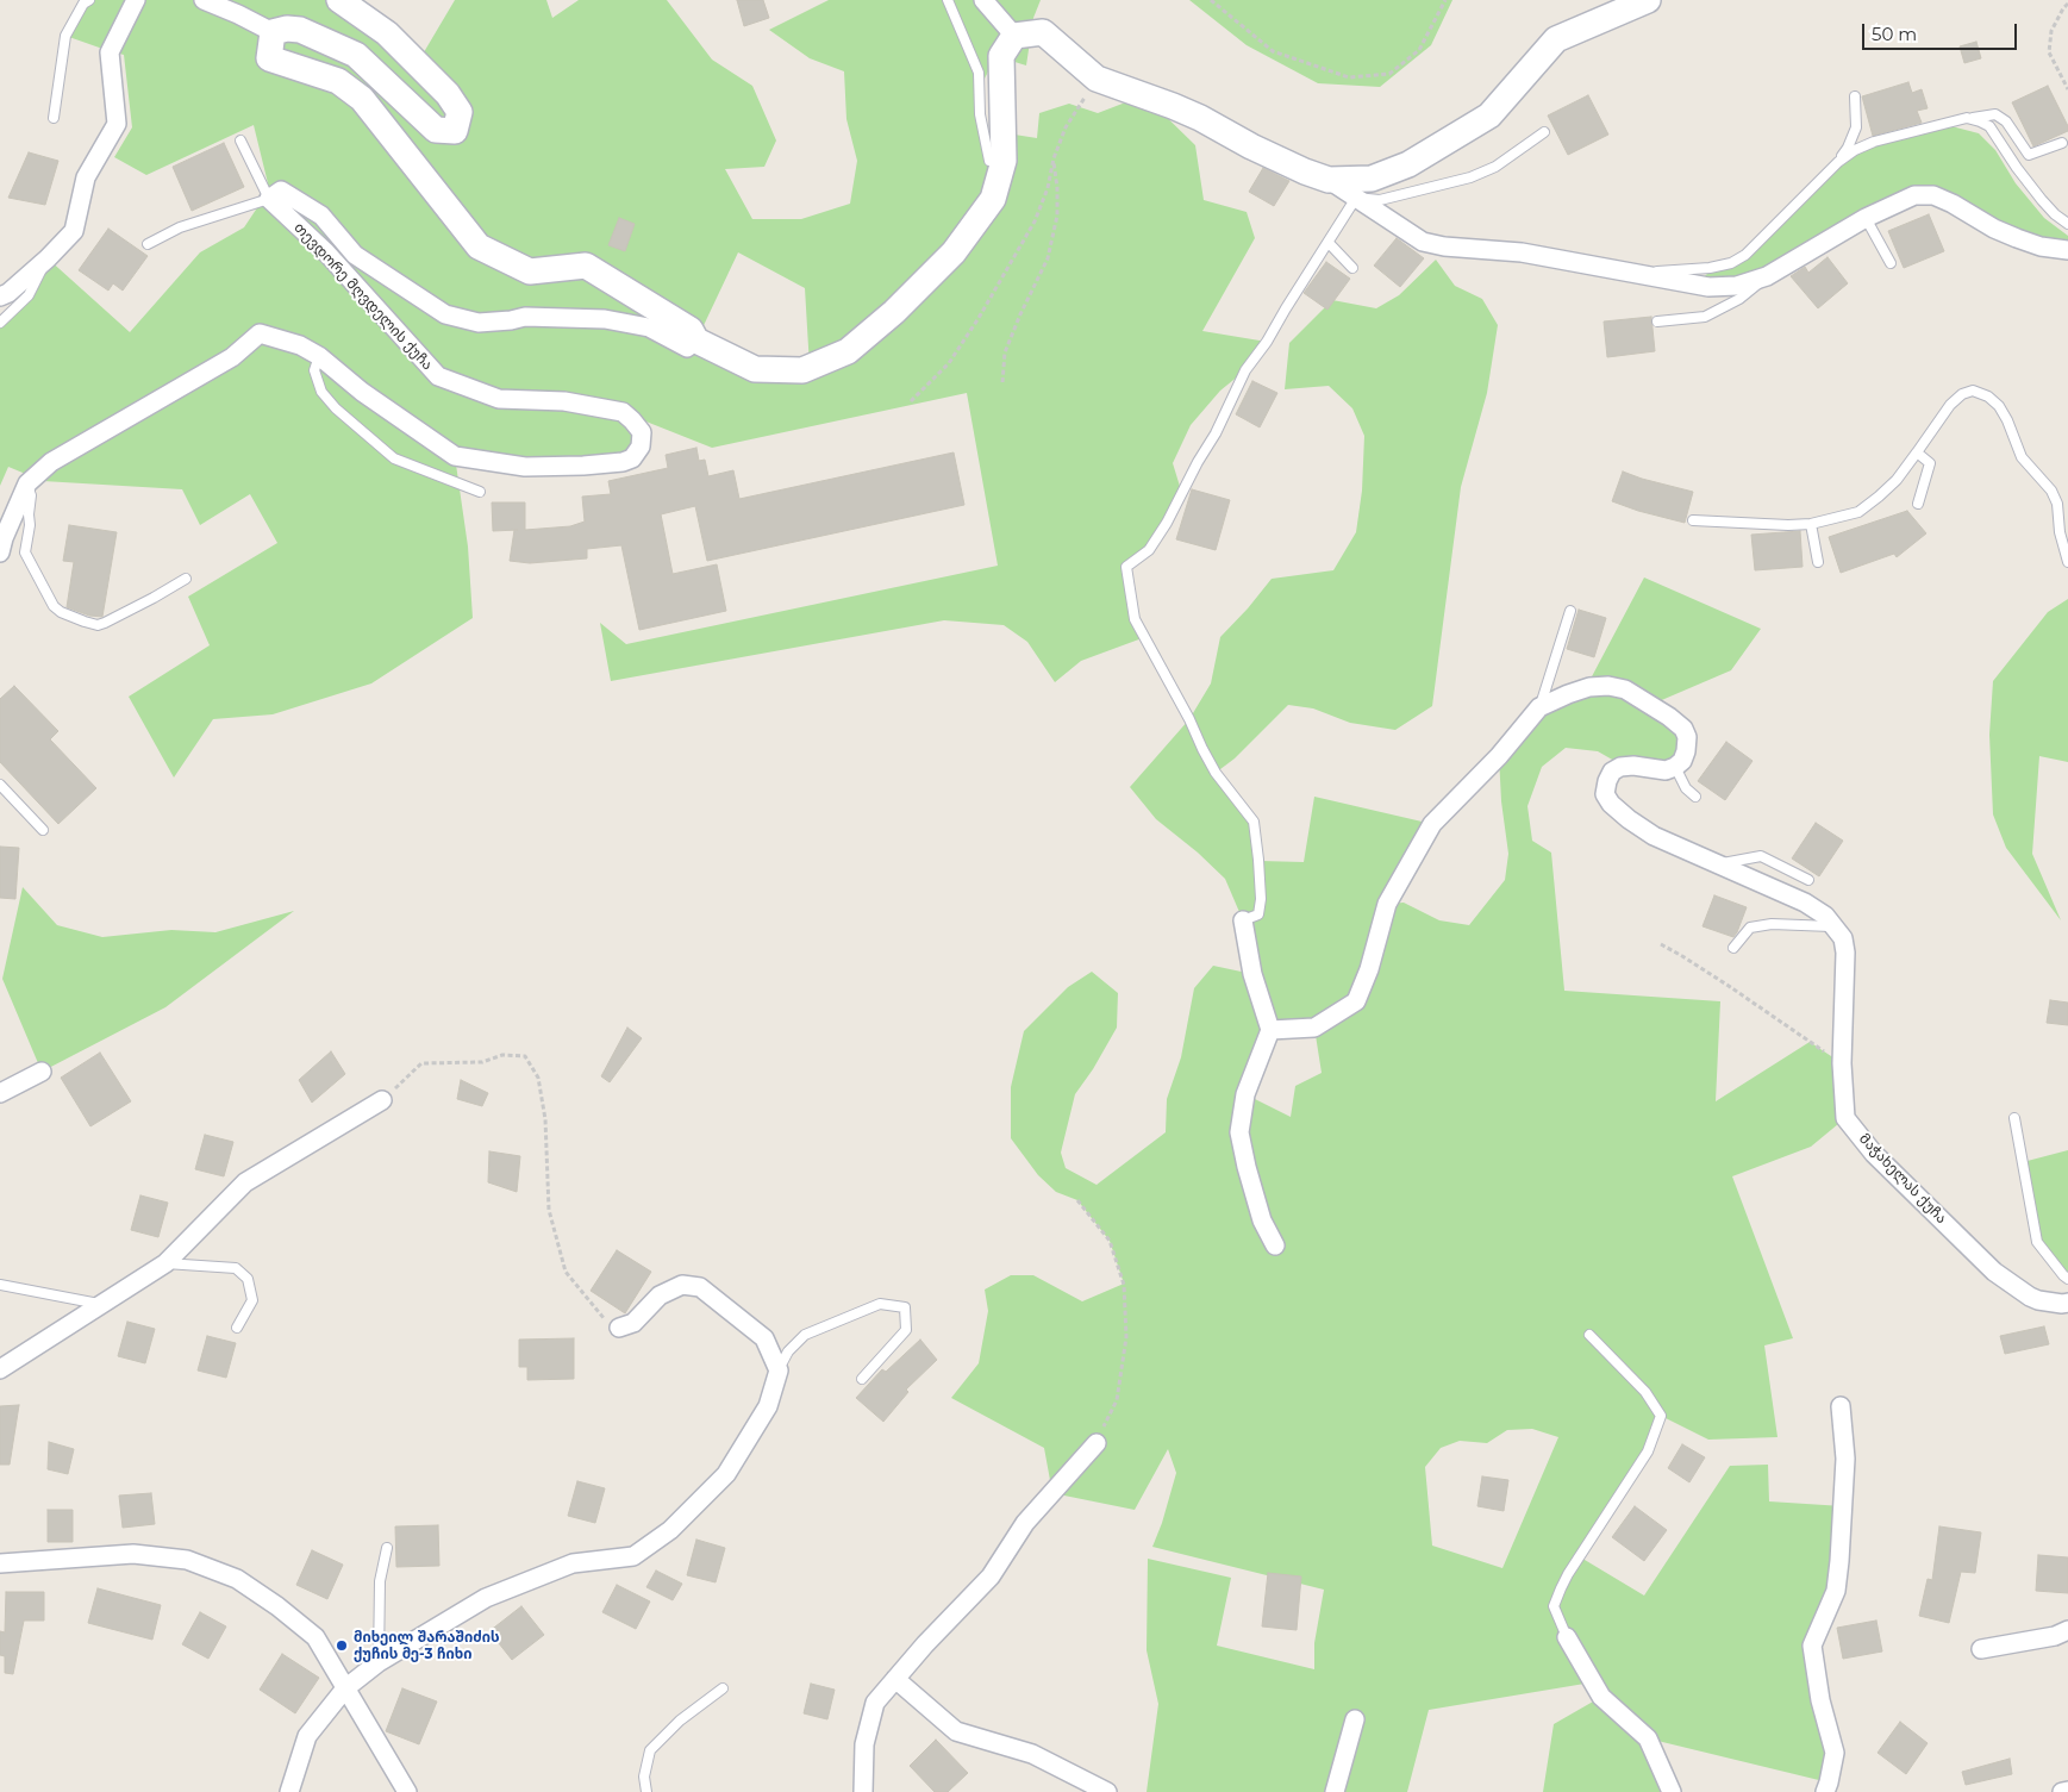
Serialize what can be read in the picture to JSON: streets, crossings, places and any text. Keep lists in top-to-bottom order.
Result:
{
  "streets": {
    "street": ["თევდორე მღვდელის ქუჩა", "მაჭახელას ქუჩა"]
  },
  "places": ["მიხეილ შარაშიძის ქუჩის მე-3 ჩიხი"],
  "scale_bar": "50 m"
}
